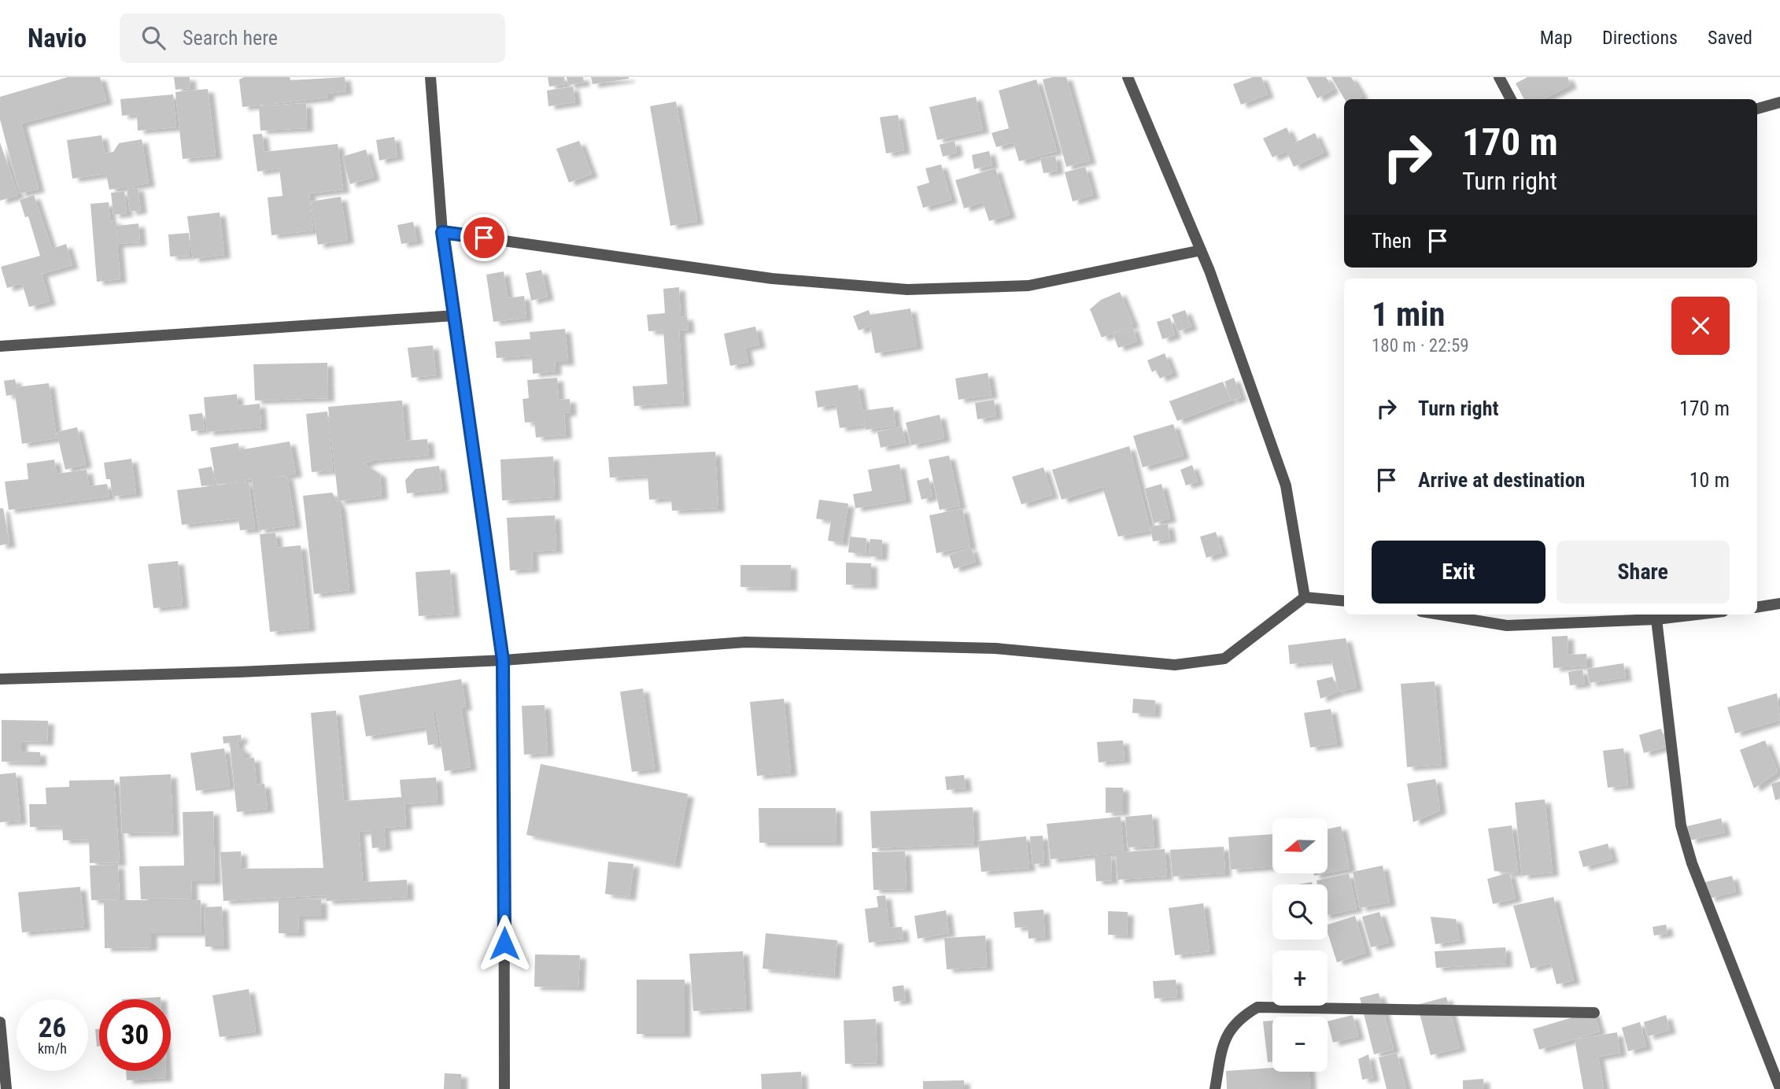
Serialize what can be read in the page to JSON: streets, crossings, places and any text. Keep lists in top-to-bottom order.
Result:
{
  "north": "left",
  "page": {
    "header": "Navio",
    "search": "Search here",
    "nav": ["Map", "Directions", "Saved"],
    "turn": ["170 m", "Turn right"],
    "then": "Then",
    "heading": ["1 min", "180 m · 22:59"],
    "list": [
      {
        "name": "Turn right",
        "value": "170 m"
      },
      {
        "name": "Arrive at destination",
        "value": "10 m"
      }
    ],
    "buttons": ["Exit", "Share"],
    "map_buttons": ["+", "−"],
    "speed": "26 km/h",
    "limit": "30"
  }
}
